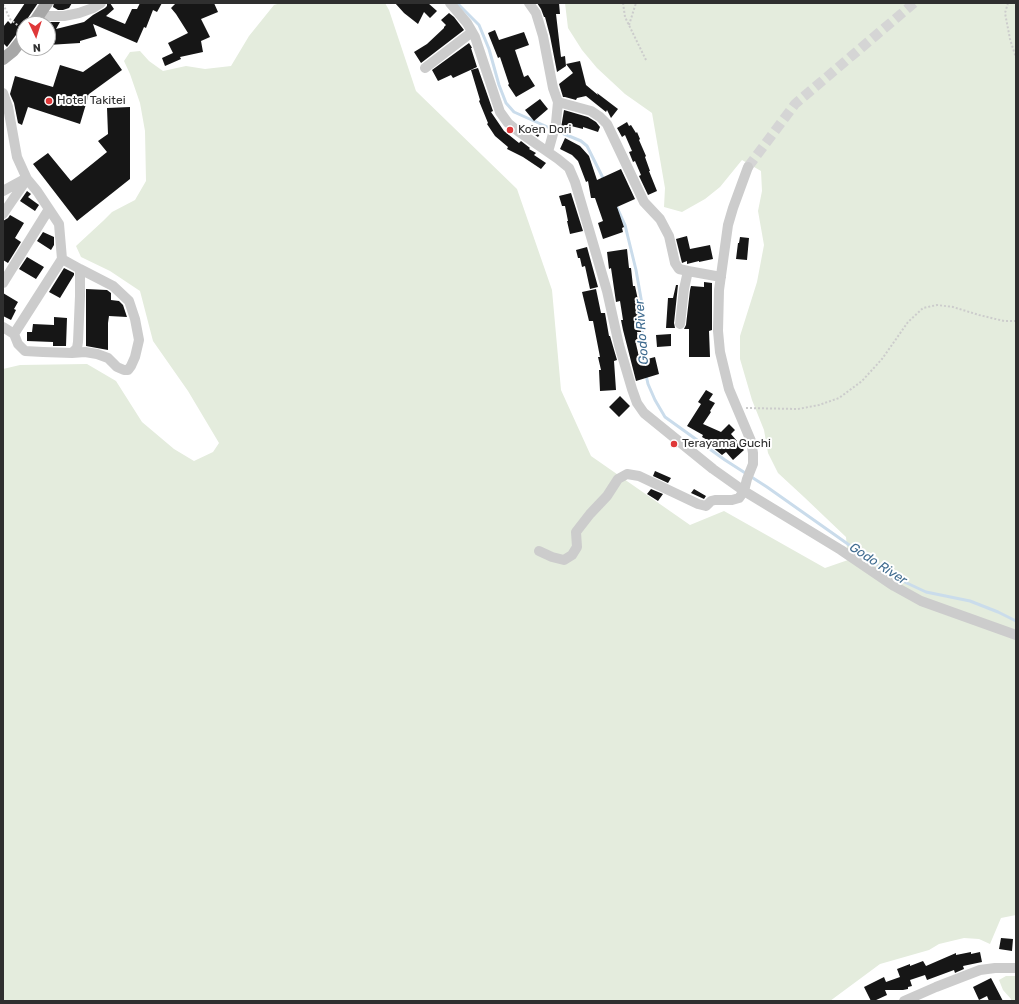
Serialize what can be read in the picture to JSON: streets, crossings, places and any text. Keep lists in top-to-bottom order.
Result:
{
  "water": ["Godo River"],
  "places": ["Hotel Takitei", "Koen Dori", "Terayama Guchi"],
  "north": "bottom"
}
